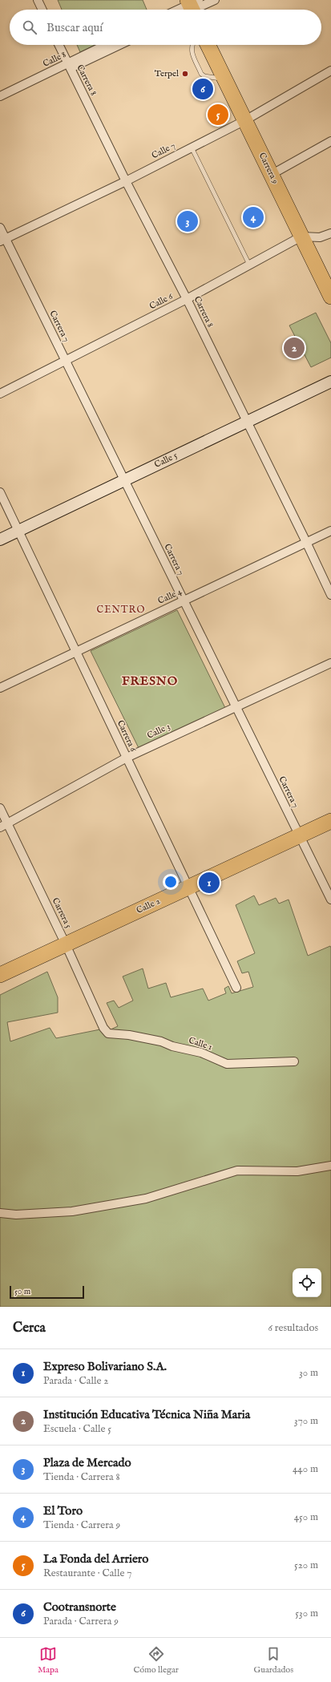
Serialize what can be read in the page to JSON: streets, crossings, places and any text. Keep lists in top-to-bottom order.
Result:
{
  "streets": {
    "highway": ["Carrera 9", "Calle 2"],
    "street": [
      "Calle 8",
      "Carrera 8",
      "Calle 7",
      "Calle 6",
      "Carrera 7",
      "Calle 5",
      "Calle 4",
      "Calle 3",
      "Carrera 6",
      "Carrera 5",
      "Calle 1"
    ]
  },
  "crossings": [
    ["Calle 8", "Carrera 8"],
    ["Carrera 8", "Calle 7"],
    ["Carrera 8", "Calle 6"],
    ["Carrera 8", "Calle 5"],
    ["Carrera 8", "Calle 4"],
    ["Calle 7", "Carrera 9"],
    ["Calle 7", "Carrera 7"],
    ["Carrera 9", "Calle 6"],
    ["Calle 6", "Carrera 7"],
    ["Carrera 7", "Calle 5"],
    ["Carrera 7", "Calle 4"],
    ["Carrera 7", "Calle 3"],
    ["Carrera 7", "Calle 2"],
    ["Calle 5", "Carrera 6"],
    ["Calle 4", "Carrera 6"],
    ["Calle 3", "Carrera 6"],
    ["Calle 3", "Carrera 5"],
    ["Carrera 6", "Calle 2"],
    ["Calle 2", "Carrera 5"],
    ["Carrera 5", "Calle 1"]
  ],
  "districts": ["CENTRO", "FRESNO"],
  "places": ["Terpel"],
  "scale_bar": "50 m",
  "page": {
    "search": "Buscar aquí",
    "pins": [
      "6",
      "5",
      "4",
      "3",
      "2",
      "1"
    ],
    "scale": "50 m",
    "heading": ["Cerca", "6 resultados"],
    "list": [
      {
        "mark": "1",
        "name": "Expreso Bolivariano S.A.",
        "note": "Parada · Calle 2",
        "value": "30 m"
      },
      {
        "mark": "2",
        "name": "Institución Educativa Técnica Niña Maria",
        "note": "Escuela · Calle 5",
        "value": "370 m"
      },
      {
        "mark": "3",
        "name": "Plaza de Mercado",
        "note": "Tienda · Carrera 8",
        "value": "440 m"
      },
      {
        "mark": "4",
        "name": "El Toro",
        "note": "Tienda · Carrera 9",
        "value": "450 m"
      },
      {
        "mark": "5",
        "name": "La Fonda del Arriero",
        "note": "Restaurante · Calle 7",
        "value": "520 m"
      },
      {
        "mark": "6",
        "name": "Cootransnorte",
        "note": "Parada · Carrera 9",
        "value": "530 m"
      }
    ],
    "nav": ["Mapa", "Cómo llegar", "Guardados"]
  }
}
